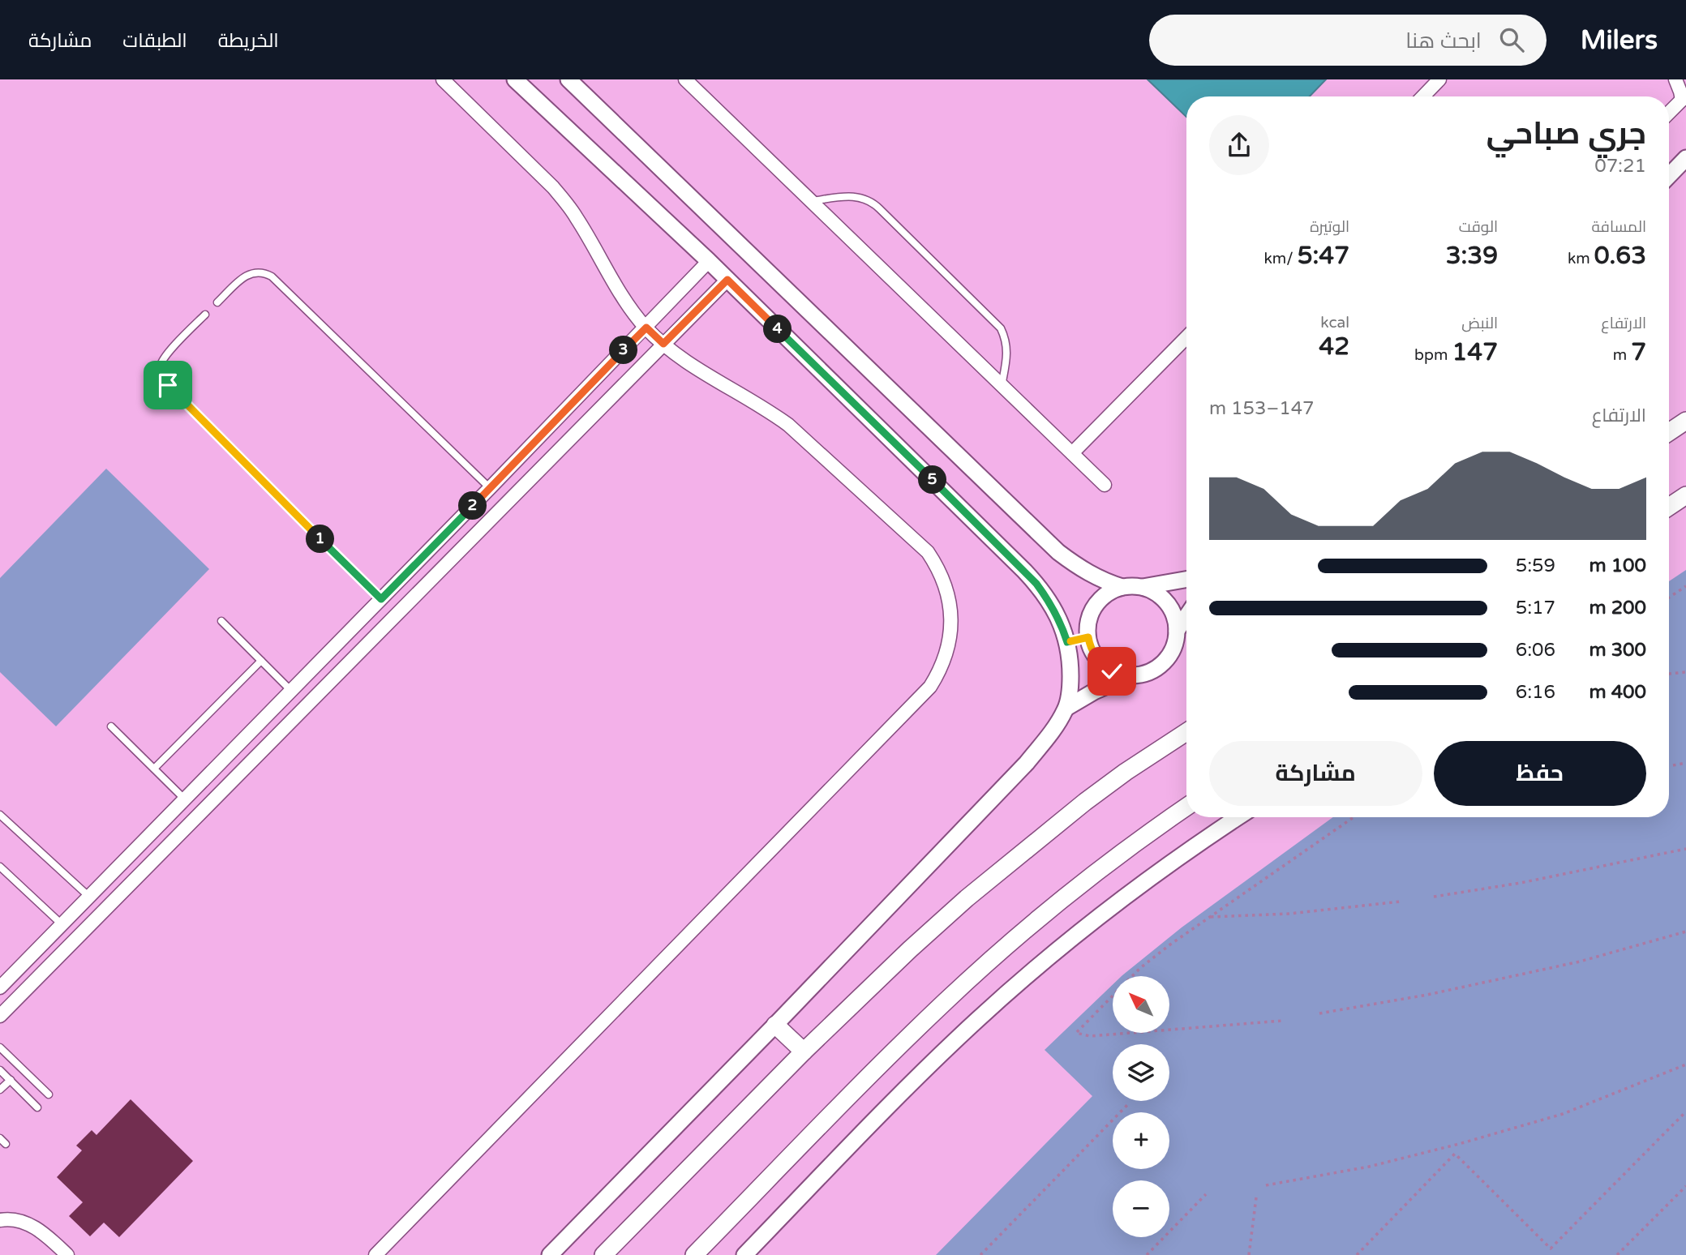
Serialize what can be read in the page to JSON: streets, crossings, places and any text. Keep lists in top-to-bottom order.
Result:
{
  "north": "top left",
  "page": {
    "header": "Milers",
    "search": "ابحث هنا",
    "nav": ["الخريطة", "الطبقات", "مشاركة"],
    "heading": ["جري صباحي", "07:21"],
    "stats": [
      ["المسافة", "0.63 km"],
      ["الوقت", "3:39"],
      ["الوتيرة", "5:47 /km"],
      ["الارتفاع", "7 m"],
      ["النبض", "147 bpm"],
      ["kcal", "42"]
    ],
    "pins": [
      "4",
      "3",
      "5",
      "2",
      "1"
    ],
    "chart": ["الارتفاع", "147–153 m"],
    "list": [
      {
        "name": "100 m",
        "note": "5:59"
      },
      {
        "name": "200 m",
        "note": "5:17"
      },
      {
        "name": "300 m",
        "note": "6:06"
      },
      {
        "name": "400 m",
        "note": "6:16"
      }
    ],
    "buttons": ["حفظ", "مشاركة"],
    "map_buttons": ["+", "−"]
  }
}
